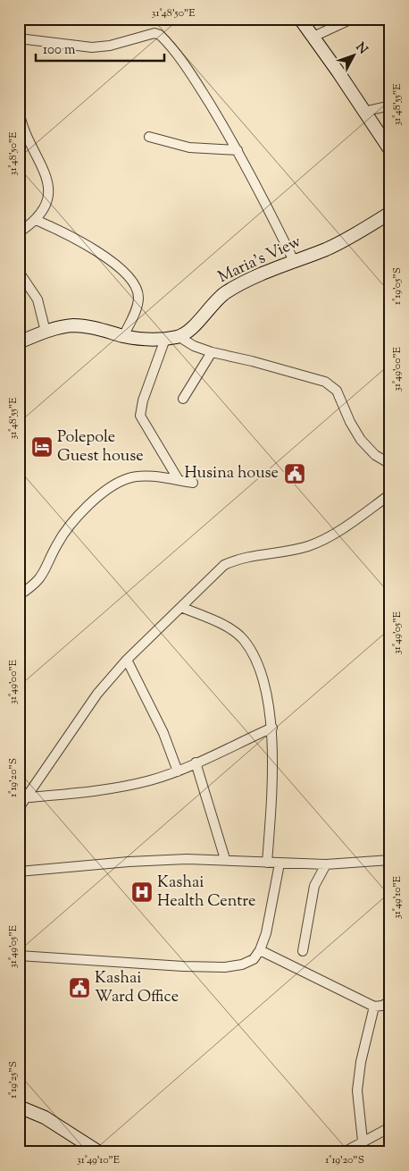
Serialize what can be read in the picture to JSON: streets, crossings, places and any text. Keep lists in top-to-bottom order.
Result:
{
  "streets": {
    "street": ["Maria's View"]
  },
  "places": {
    "hotel": ["Polepole Guest house"],
    "public building": ["Husina house", "Kashai Ward Office"],
    "hospital": ["Kashai Health Centre"]
  },
  "scale_bar": "100 m",
  "north": "top right",
  "coordinates": [
    "31°48'50\"E",
    "31°48'55\"E",
    "1°19'05\"S",
    "31°49'00\"E",
    "31°49'05\"E",
    "1°19'20\"S",
    "31°49'10\"E",
    "1°19'25\"S"
  ]
}
